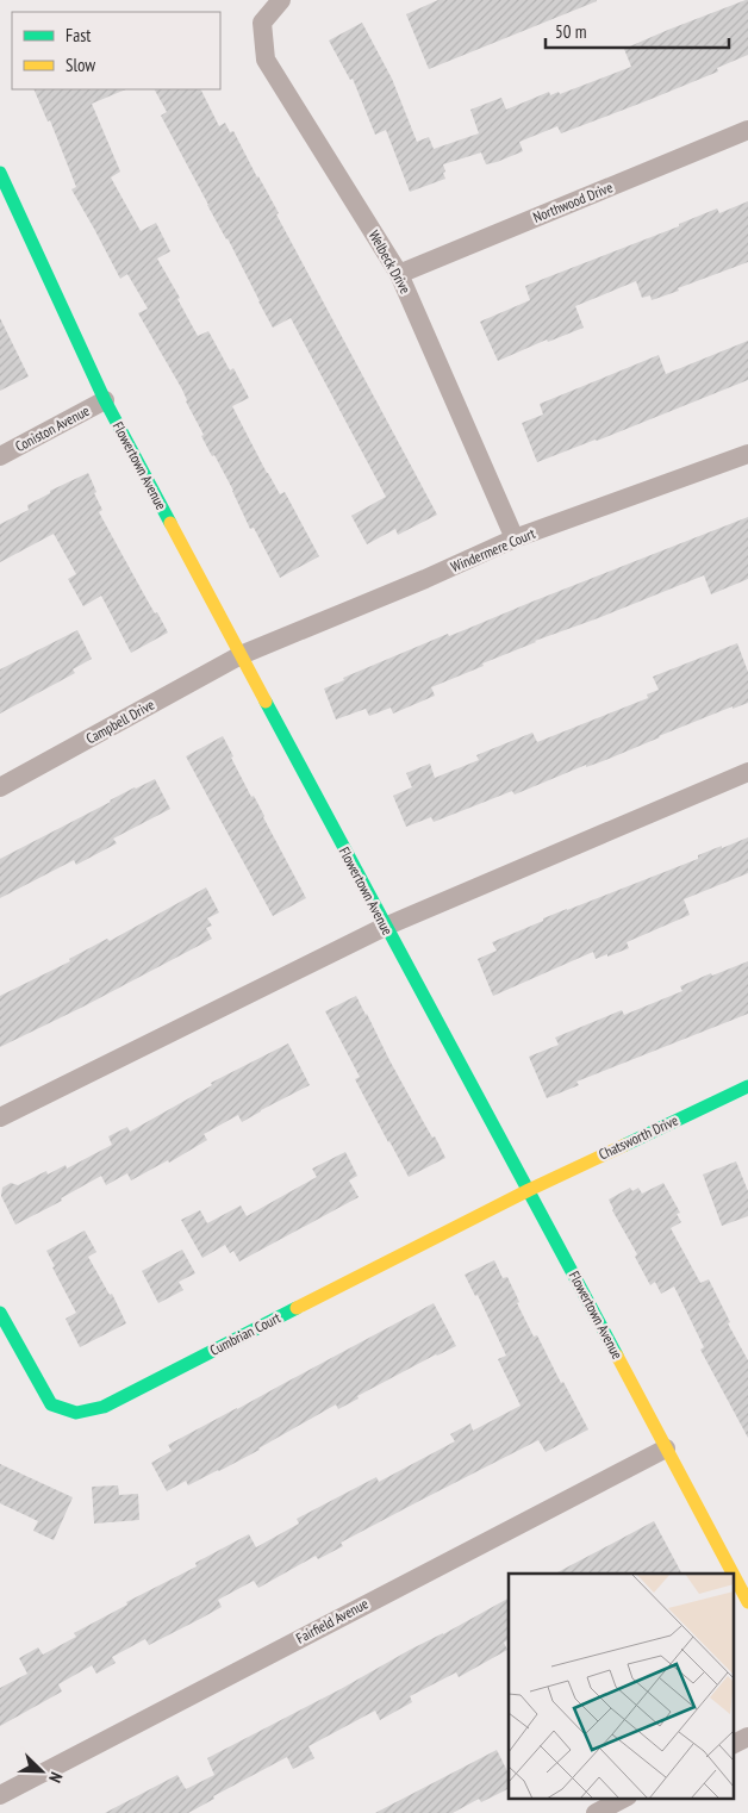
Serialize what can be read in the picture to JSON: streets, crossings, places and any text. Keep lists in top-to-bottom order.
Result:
{
  "streets": {
    "street": [
      "Northwood Drive",
      "Welbeck Drive",
      "Coniston Avenue",
      "Flowertown Avenue",
      "Windermere Court",
      "Campbell Drive",
      "Chatsworth Drive",
      "Cumbrian Court",
      "Fairfield Avenue"
    ]
  },
  "crossings": [
    ["Northwood Drive", "Welbeck Drive"],
    ["Welbeck Drive", "Windermere Court"],
    ["Coniston Avenue", "Flowertown Avenue"],
    ["Flowertown Avenue", "Windermere Court"],
    ["Flowertown Avenue", "Campbell Drive"],
    ["Flowertown Avenue", "Chatsworth Drive"],
    ["Flowertown Avenue", "Cumbrian Court"],
    ["Flowertown Avenue", "Fairfield Avenue"],
    ["Windermere Court", "Campbell Drive"],
    ["Chatsworth Drive", "Cumbrian Court"]
  ],
  "legend": ["Fast", "Slow"],
  "scale_bar": "50 m",
  "north": "bottom right"
}
